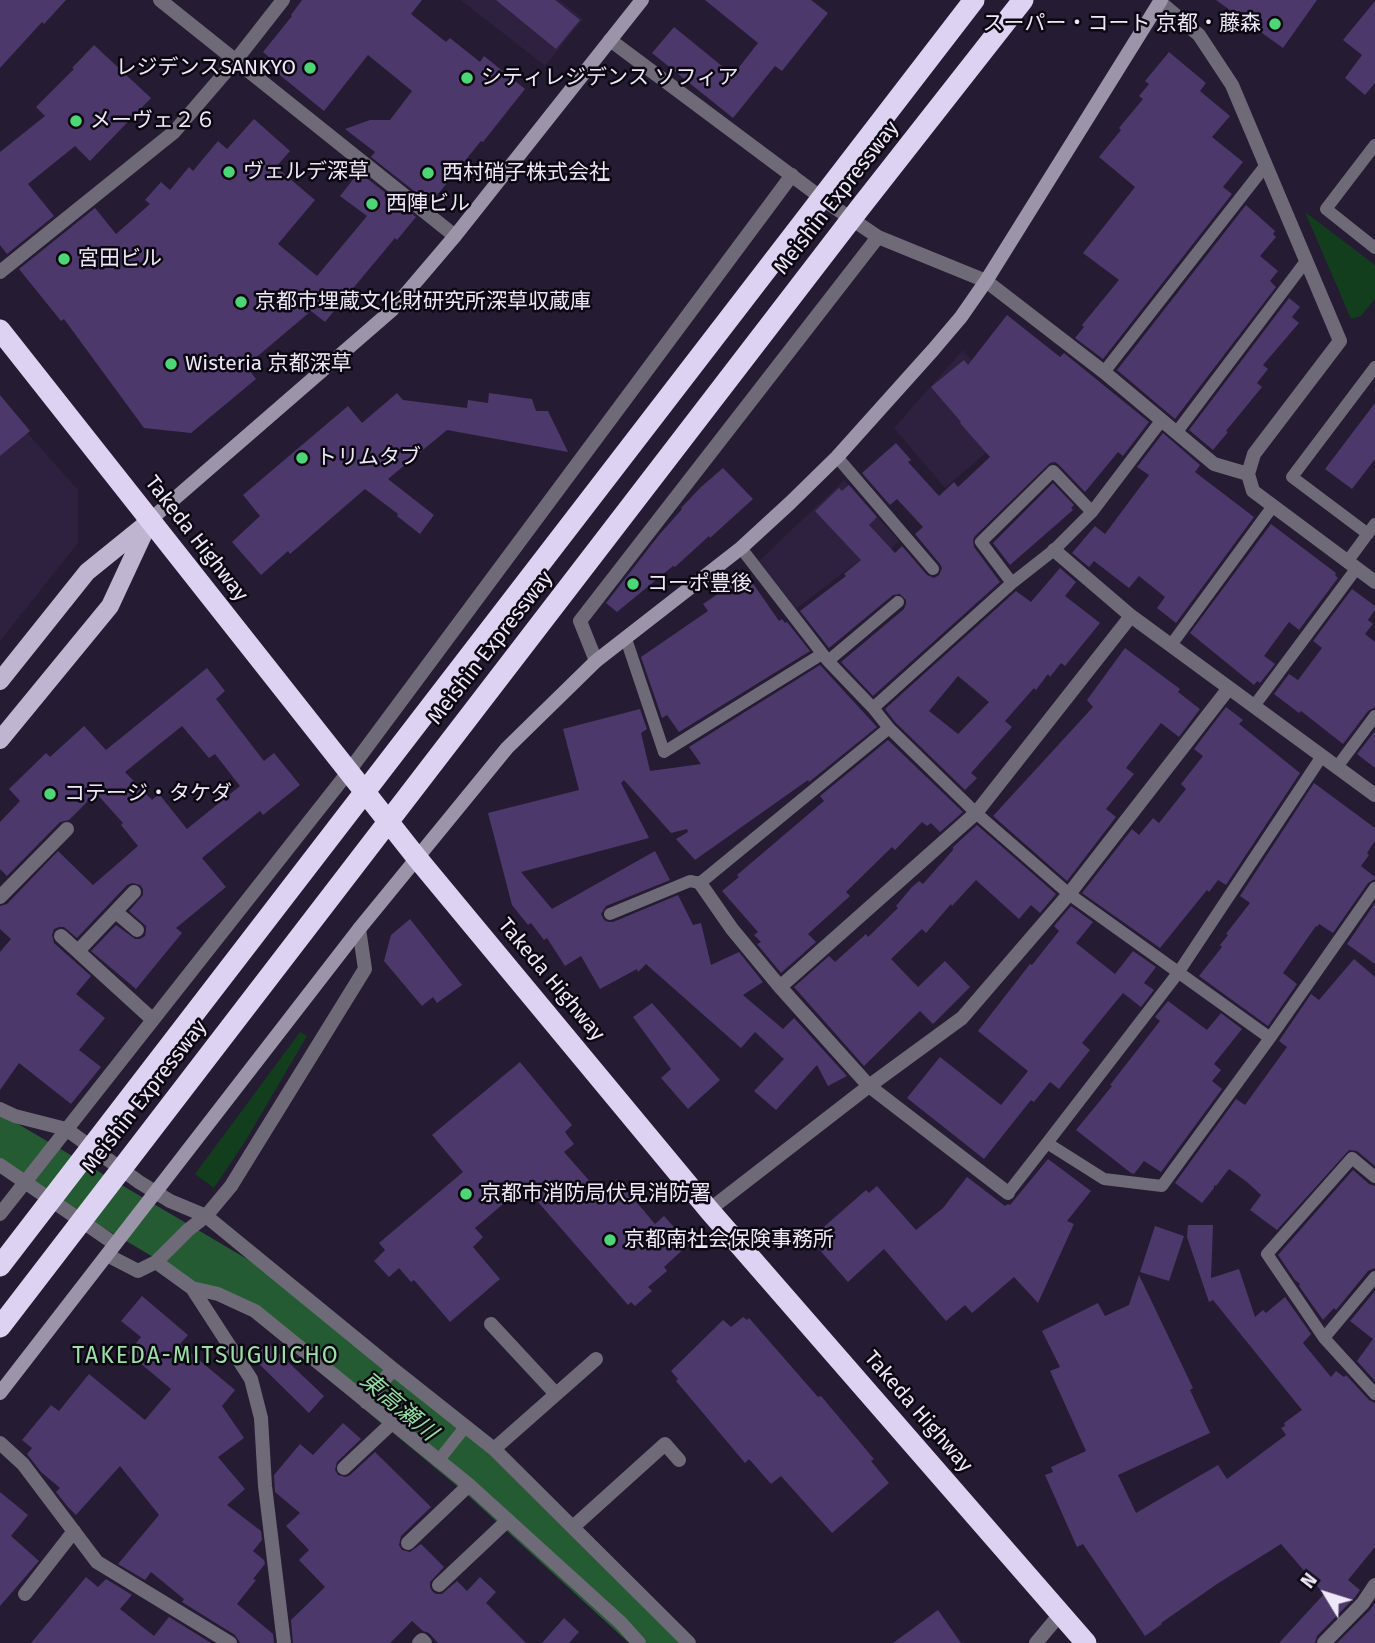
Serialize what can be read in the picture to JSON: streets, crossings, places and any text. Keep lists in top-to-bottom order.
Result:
{
  "streets": {
    "highway": ["Meishin Expressway", "Takeda Highway"]
  },
  "districts": ["TAKEDA-MITSUGUICHO"],
  "water": ["東高瀬川"],
  "places": [
    "スーパー・コート 京都・藤森",
    "レジデンスSANKYO",
    "シティレジデンス ソフィア",
    "メーヴェ２６",
    "ヴェルデ深草",
    "西村硝子株式会社",
    "西陣ビル",
    "宮田ビル",
    "京都市埋蔵文化財研究所深草収蔵庫",
    "Wisteria 京都深草",
    "トリムタブ",
    "コーポ豊後",
    "コテージ・タケダ",
    "京都市消防局伏見消防署",
    "京都南社会保険事務所"
  ],
  "north": "top left"
}
